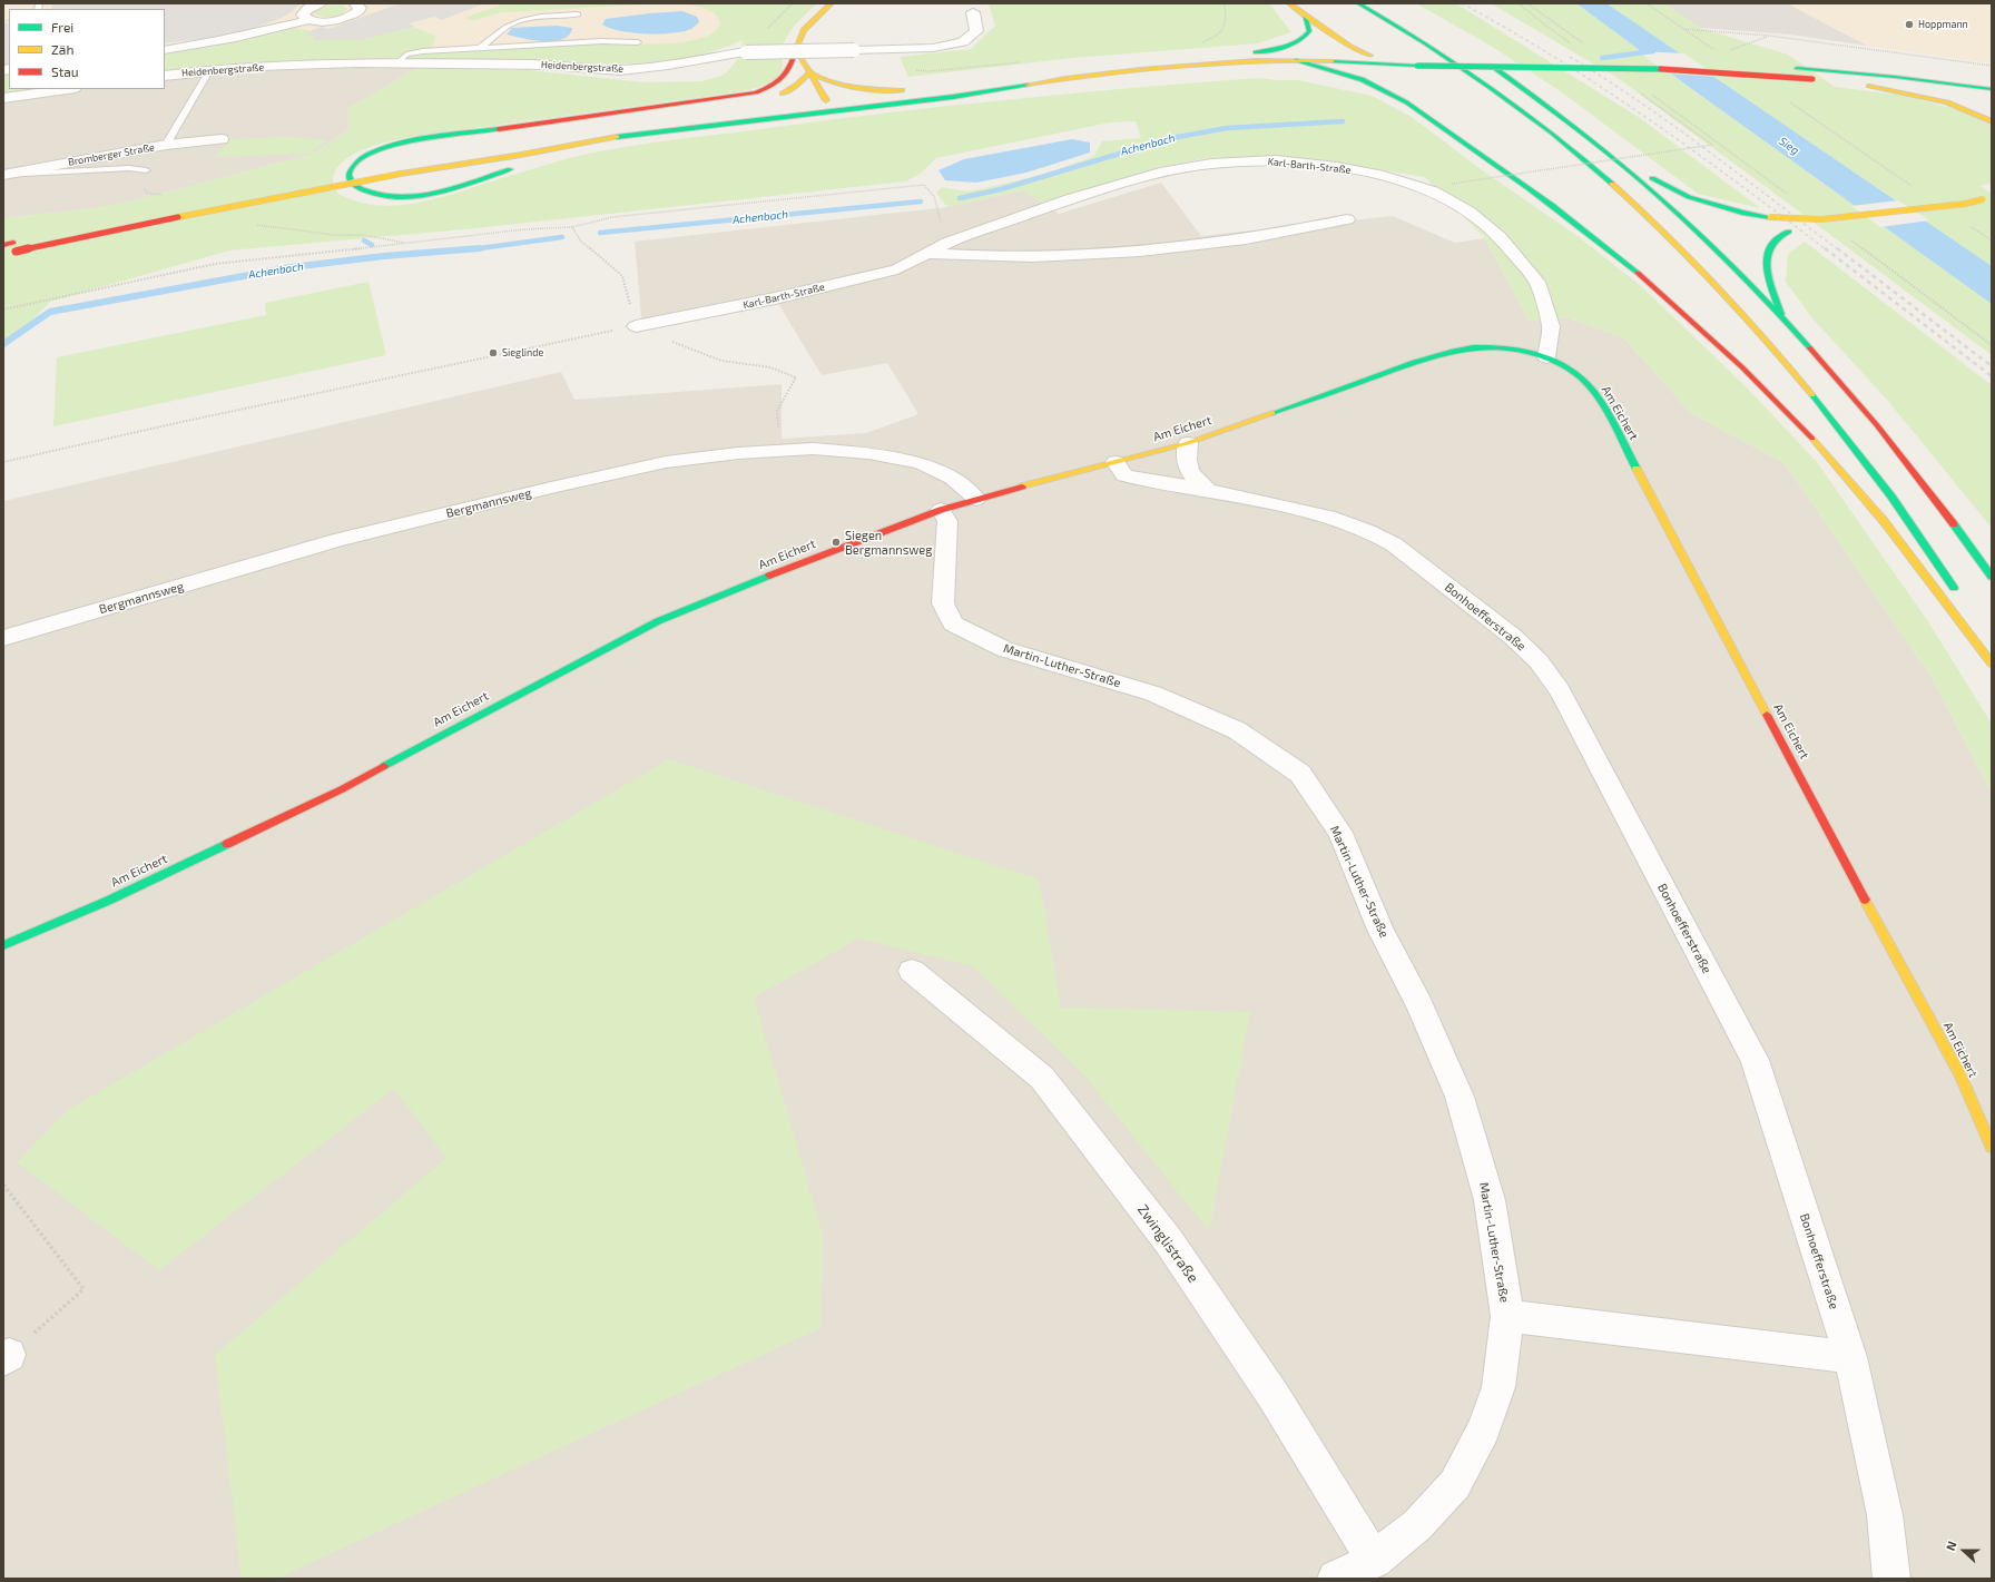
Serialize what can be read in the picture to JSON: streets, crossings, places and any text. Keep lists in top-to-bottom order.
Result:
{
  "streets": {
    "main road": ["Am Eichert"],
    "street": [
      "Heidenbergstraße",
      "Bromberger Straße",
      "Karl-Barth-Straße",
      "Bergmannsweg",
      "Bonhoefferstraße",
      "Martin-Luther-Straße",
      "Zwinglistraße"
    ]
  },
  "crossings": [
    ["Karl-Barth-Straße", "Am Eichert"],
    ["Am Eichert", "Bergmannsweg"],
    ["Am Eichert", "Bonhoefferstraße"],
    ["Am Eichert", "Martin-Luther-Straße"],
    ["Bonhoefferstraße", "Martin-Luther-Straße"],
    ["Martin-Luther-Straße", "Zwinglistraße"]
  ],
  "water": ["Achenbach", "Sieg"],
  "places": ["Hoppmann", "Sieglinde", "Siegen Bergmannsweg"],
  "legend": ["Frei", "Zäh", "Stau"],
  "north": "left"
}
